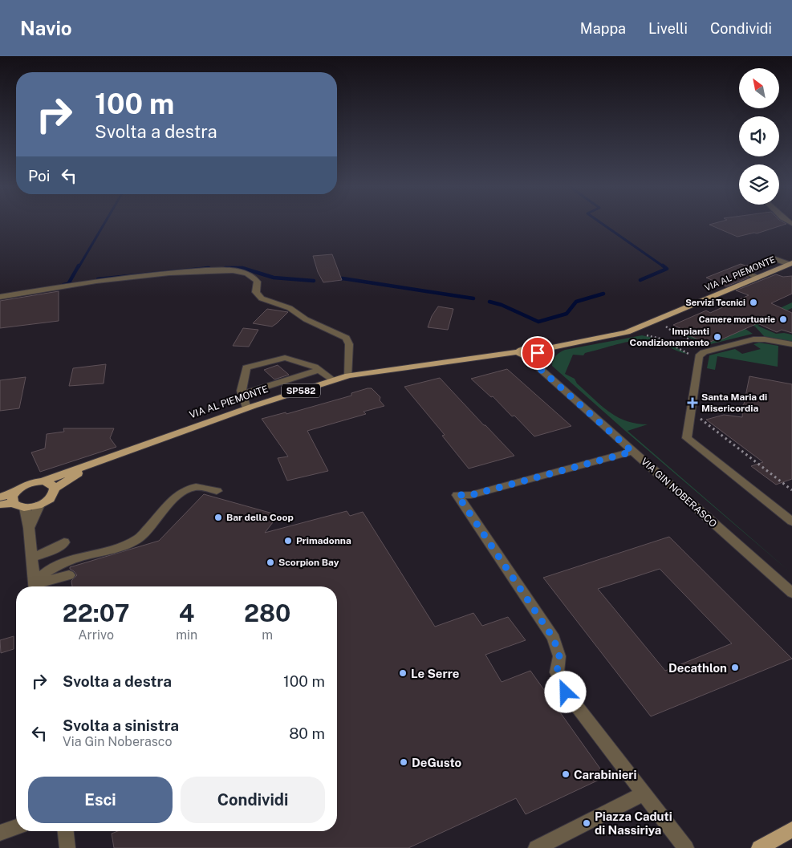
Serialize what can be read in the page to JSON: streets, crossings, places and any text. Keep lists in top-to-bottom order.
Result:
{
  "streets": {
    "main road": ["VIA AL PIEMONTE", "SP582"],
    "street": ["VIA GIN NOBERASCO"]
  },
  "crossings": [
    ["VIA AL PIEMONTE", "VIA GIN NOBERASCO"]
  ],
  "places": {
    "other": [
      "Servizi Tecnici",
      "Camere mortuarie",
      "Impianti Condizionamento",
      "Bar della Coop",
      "Primadonna",
      "Scorpion Bay",
      "Decathlon",
      "Le Serre",
      "DeGusto",
      "Carabinieri",
      "Piazza Caduti di Nassiriya"
    ],
    "health": ["Santa Maria di Misericordia"]
  },
  "north": "top left",
  "page": {
    "header": "Navio",
    "nav": ["Mappa", "Livelli", "Condividi"],
    "turn": ["100 m", "Svolta a destra"],
    "then": "Poi",
    "eta": [
      "22:07",
      "Arrivo",
      "4",
      "min",
      "280",
      "m"
    ],
    "list": [
      {
        "name": "Svolta a destra",
        "value": "100 m"
      },
      {
        "name": "Svolta a sinistra",
        "note": "Via Gin Noberasco",
        "value": "80 m"
      }
    ],
    "buttons": ["Esci", "Condividi"]
  }
}
